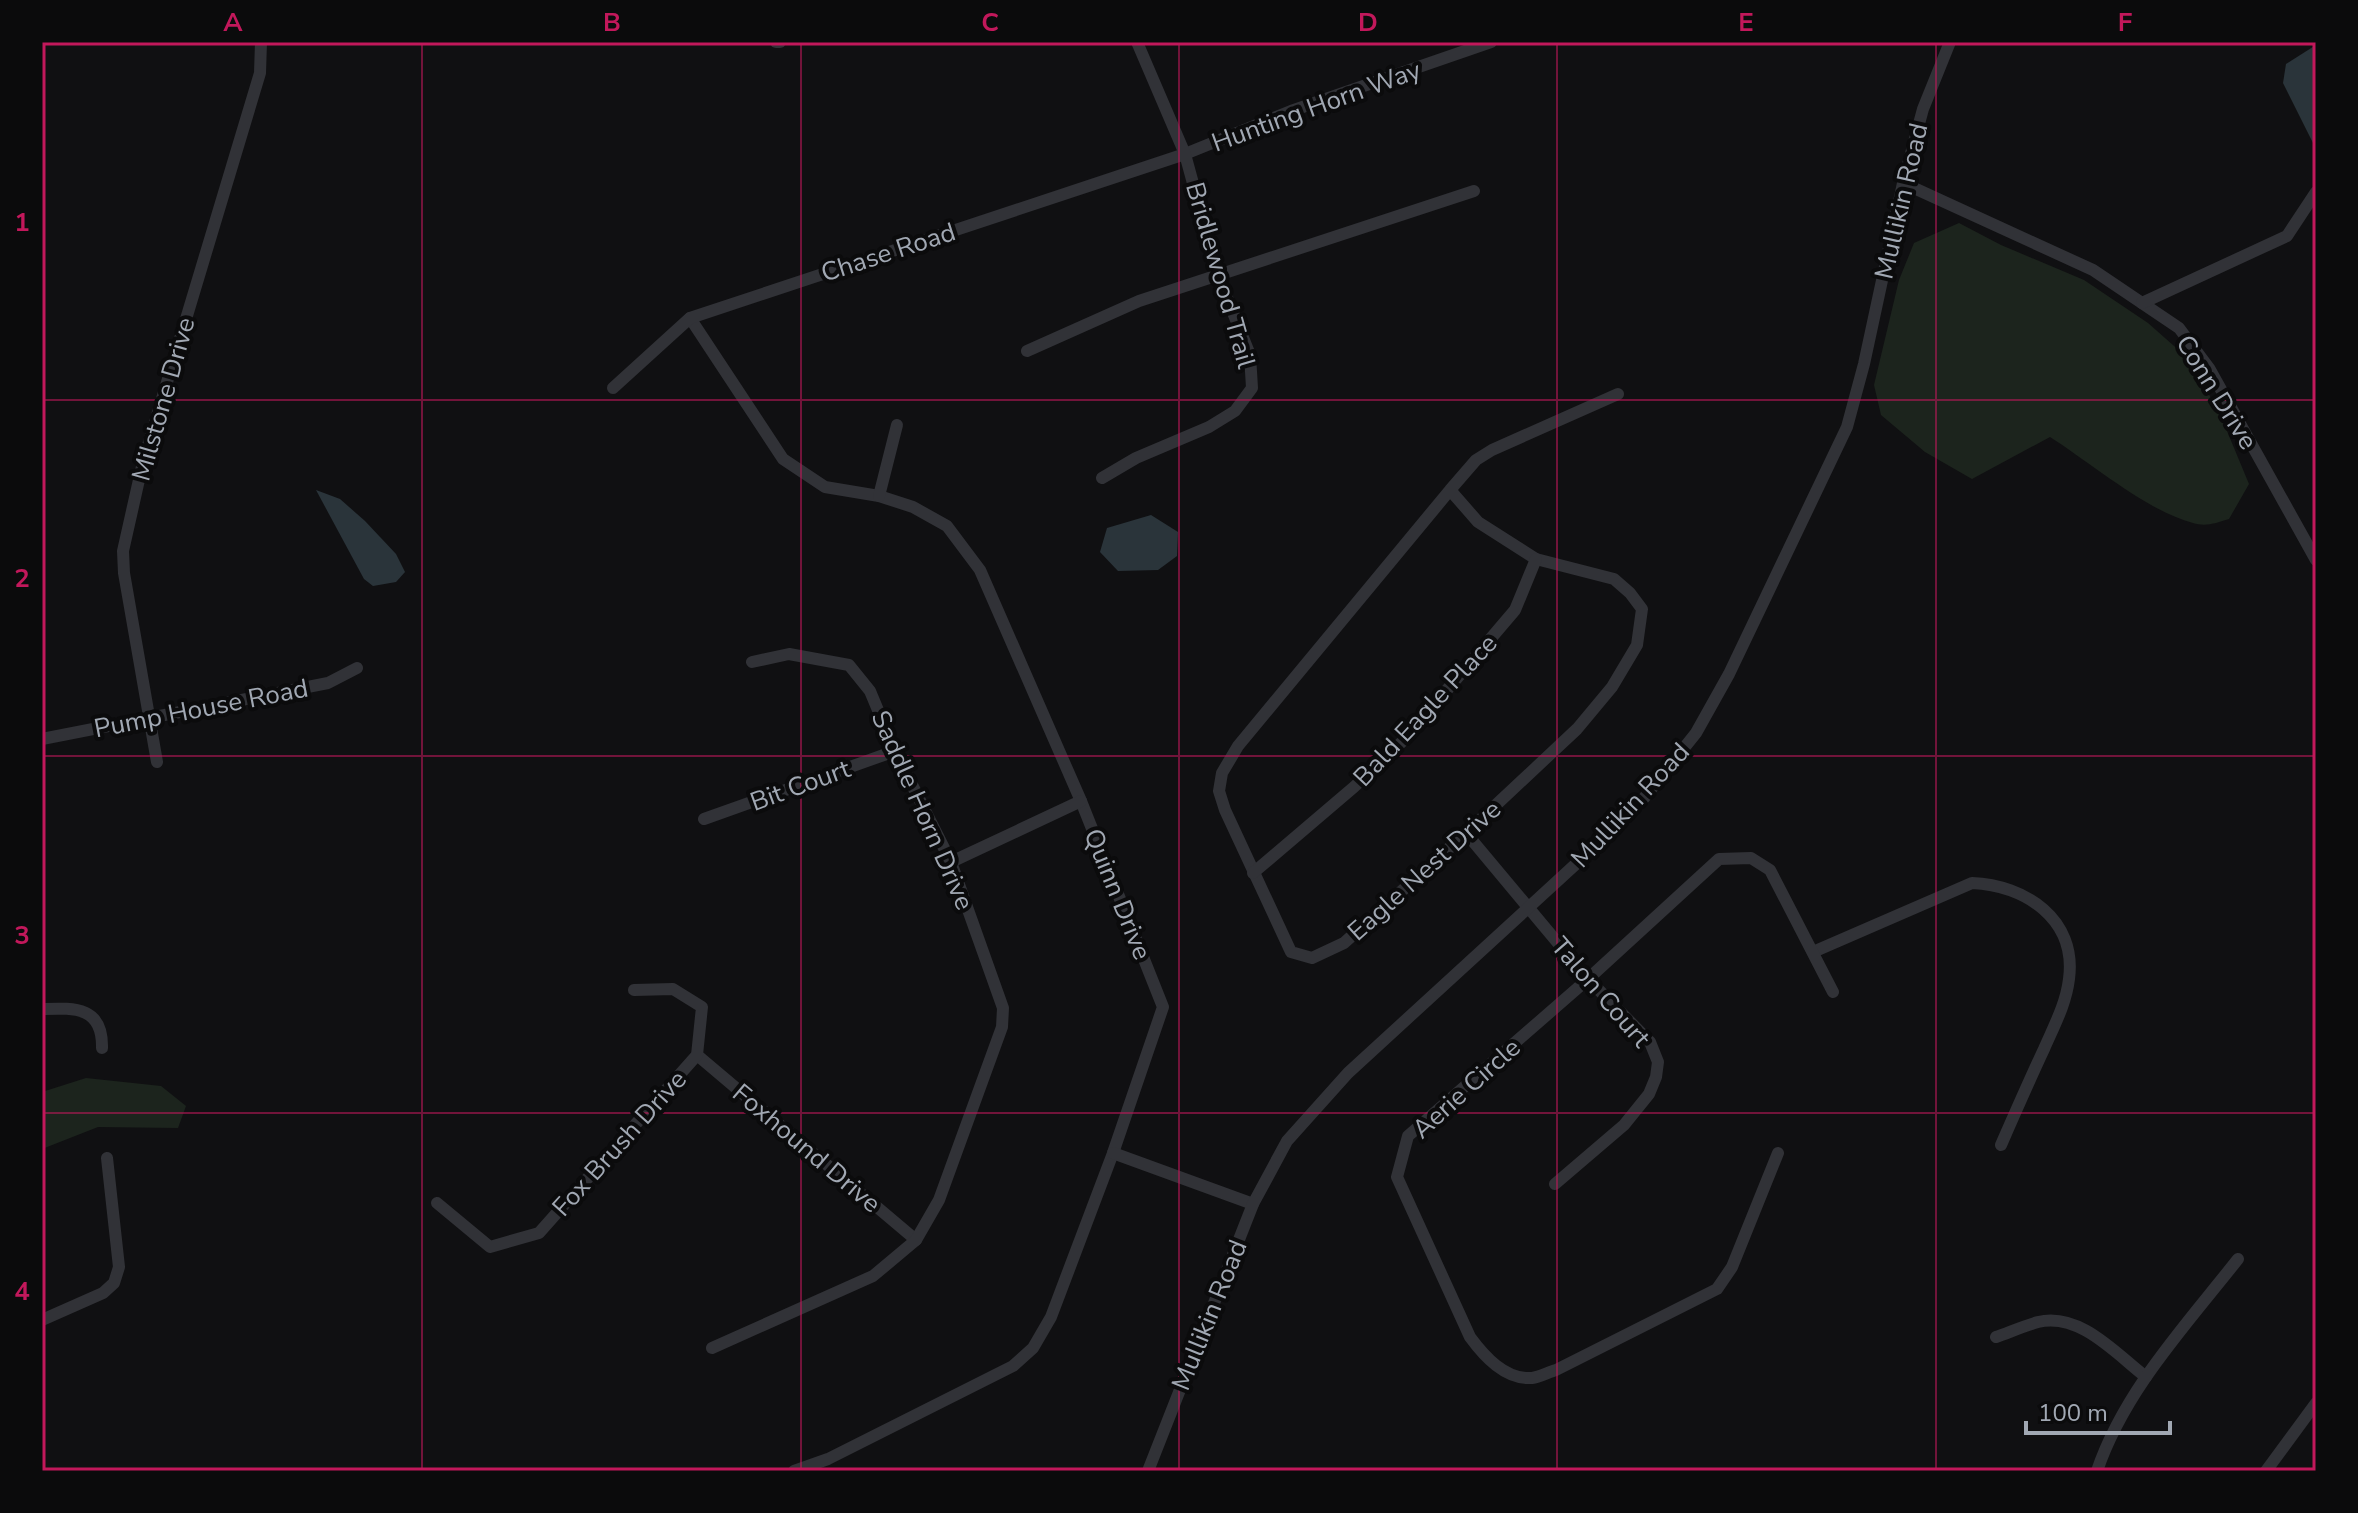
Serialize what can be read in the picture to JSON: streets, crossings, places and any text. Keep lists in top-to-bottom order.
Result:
{
  "streets": {
    "street": [
      "Hunting Horn Way",
      "Mullikin Road",
      "Chase Road",
      "Bridlewood Trail",
      "Conn Drive",
      "Milstone Drive",
      "Pump House Road",
      "Bald Eagle Place",
      "Bit Court",
      "Saddle Horn Drive",
      "Eagle Nest Drive",
      "Quinn Drive",
      "Talon Court",
      "Aerie Circle",
      "Fox Brush Drive",
      "Foxhound Drive"
    ]
  },
  "crossings": [
    ["Hunting Horn Way", "Chase Road"],
    ["Hunting Horn Way", "Bridlewood Trail"],
    ["Mullikin Road", "Conn Drive"],
    ["Mullikin Road", "Talon Court"],
    ["Chase Road", "Bridlewood Trail"],
    ["Chase Road", "Quinn Drive"],
    ["Milstone Drive", "Pump House Road"],
    ["Bald Eagle Place", "Eagle Nest Drive"],
    ["Bit Court", "Saddle Horn Drive"],
    ["Saddle Horn Drive", "Foxhound Drive"],
    ["Eagle Nest Drive", "Talon Court"],
    ["Talon Court", "Aerie Circle"],
    ["Fox Brush Drive", "Foxhound Drive"]
  ],
  "scale_bar": "100 m",
  "grid": {
    "columns": [
      "A",
      "B",
      "C",
      "D",
      "E",
      "F"
    ],
    "rows": [
      "1",
      "2",
      "3",
      "4"
    ]
  }
}
